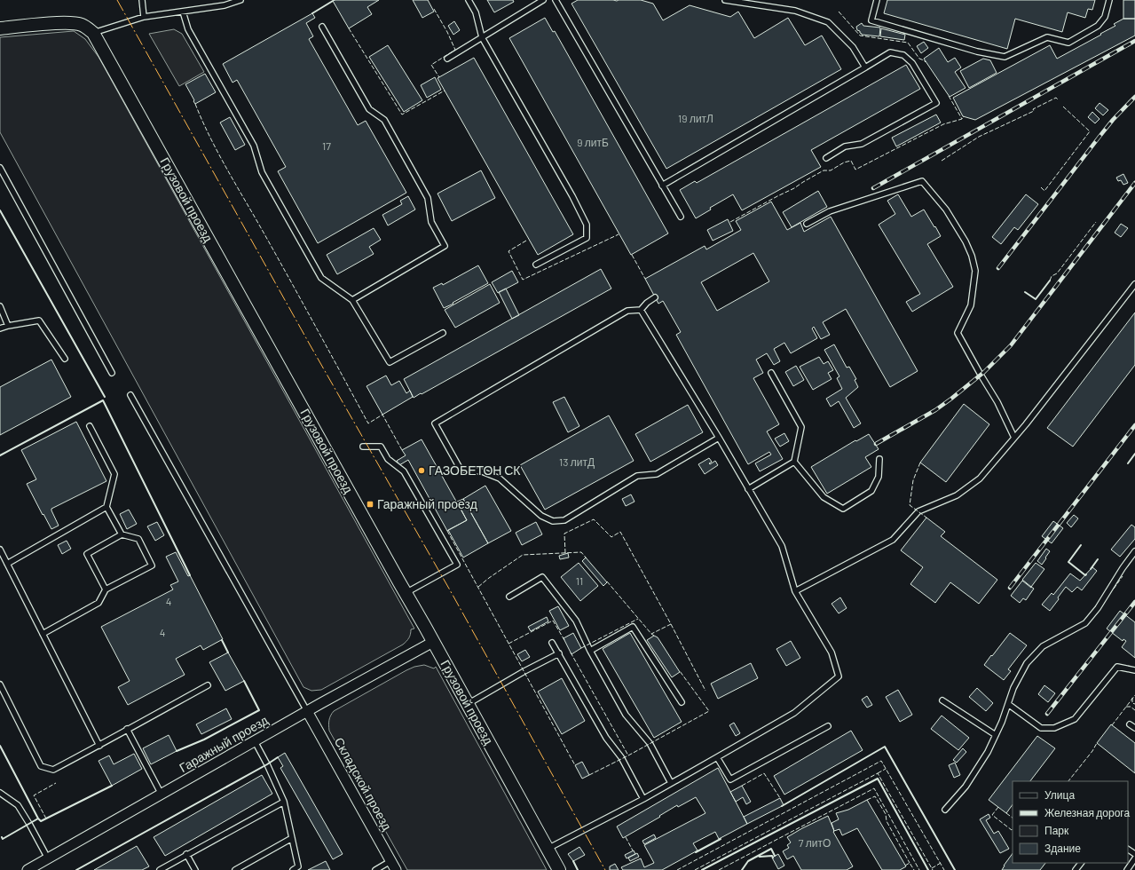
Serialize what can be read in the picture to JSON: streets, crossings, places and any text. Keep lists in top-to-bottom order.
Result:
{
  "streets": {
    "street": ["Грузовой проезд", "Гаражный проезд", "Складской проезд"]
  },
  "crossings": [
    ["Грузовой проезд", "Гаражный проезд"],
    ["Гаражный проезд", "Складской проезд"]
  ],
  "places": {
    "other": ["ГАЗОБЕТОН СК"],
    "transit": ["Гаражный проезд"]
  },
  "house_numbers": [
    "19 литЛ",
    "9 литБ",
    "17",
    "13 литД",
    "11",
    "4",
    "4",
    "7 литО"
  ],
  "legend": [
    "Улица",
    "Железная дорога",
    "Парк",
    "Здание"
  ]
}
